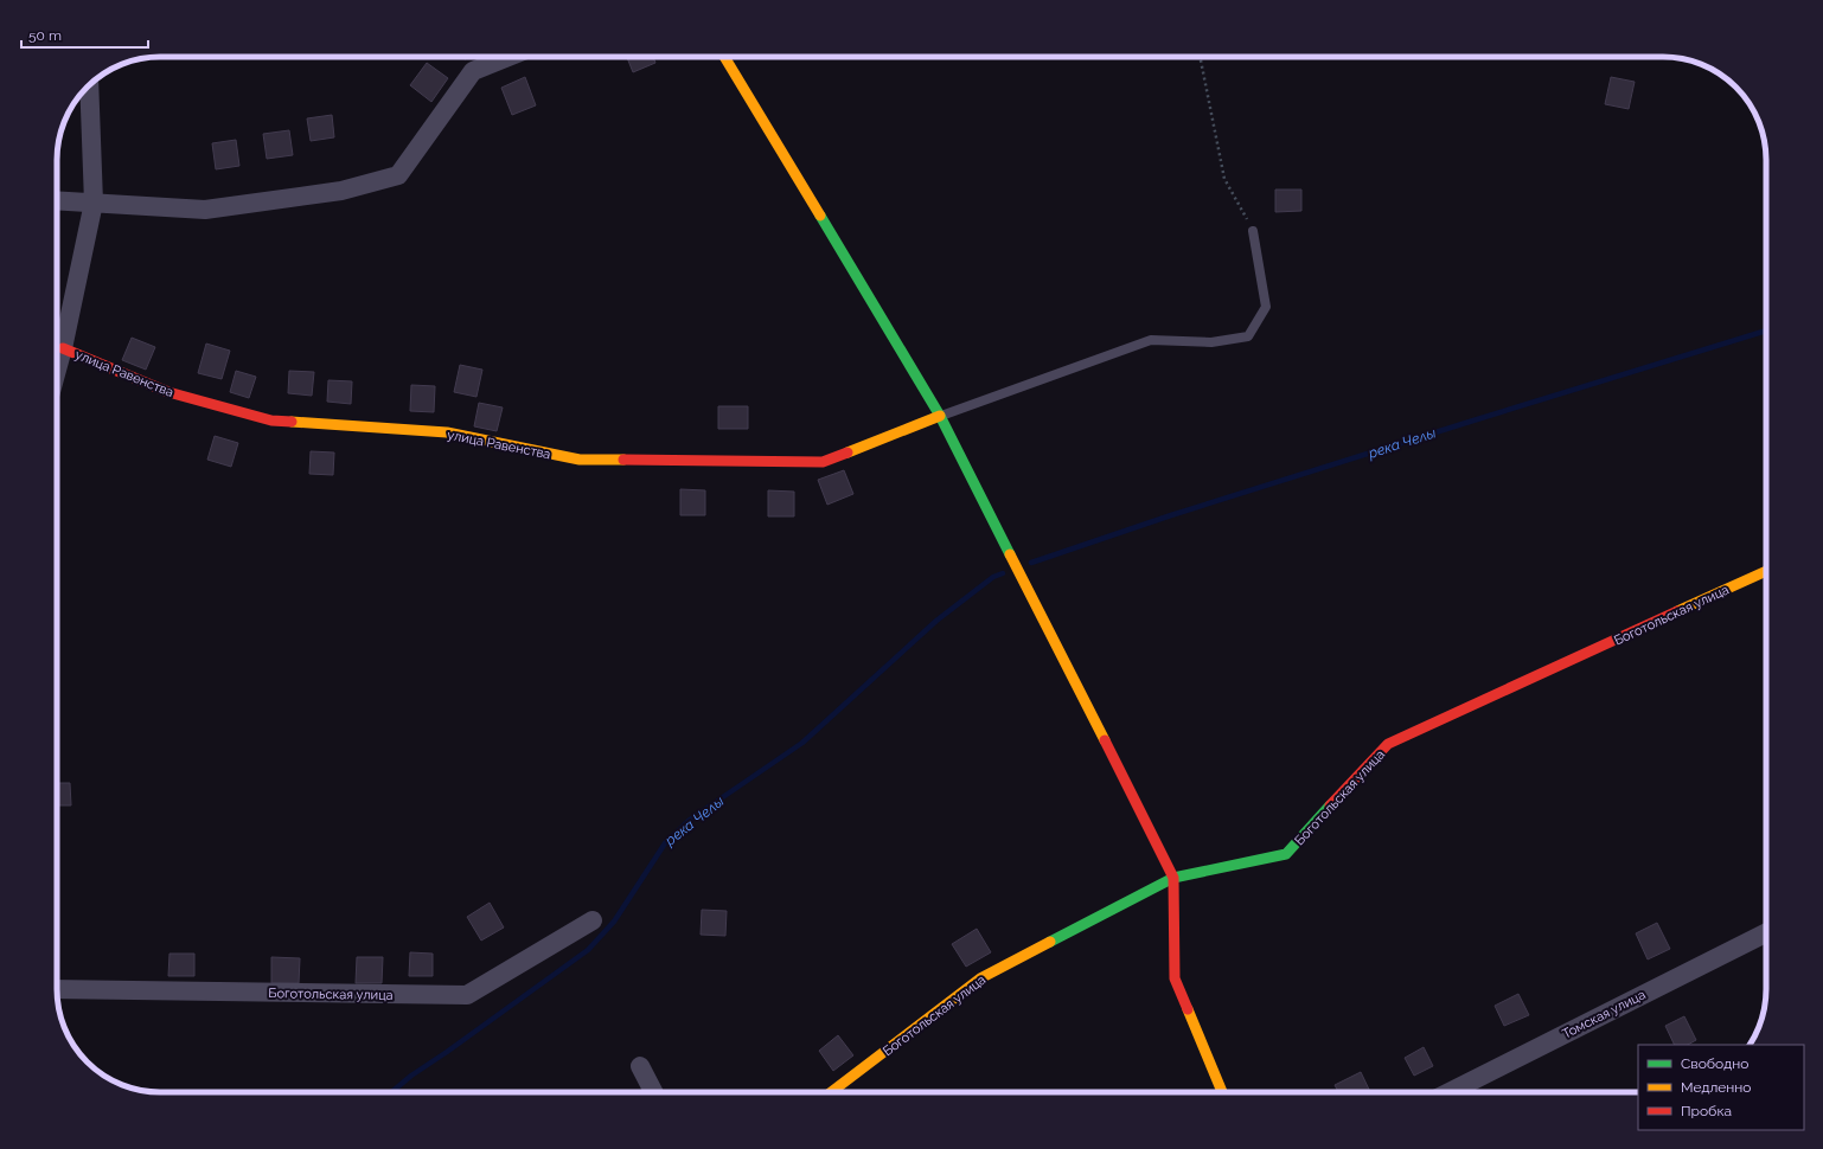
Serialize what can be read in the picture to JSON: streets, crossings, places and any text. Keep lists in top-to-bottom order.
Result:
{
  "streets": {
    "street": ["улица Равенства", "Боготольская улица", "Томская улица"]
  },
  "water": ["река Челы"],
  "legend": ["Свободно", "Медленно", "Пробка"],
  "scale_bar": "50 m"
}
